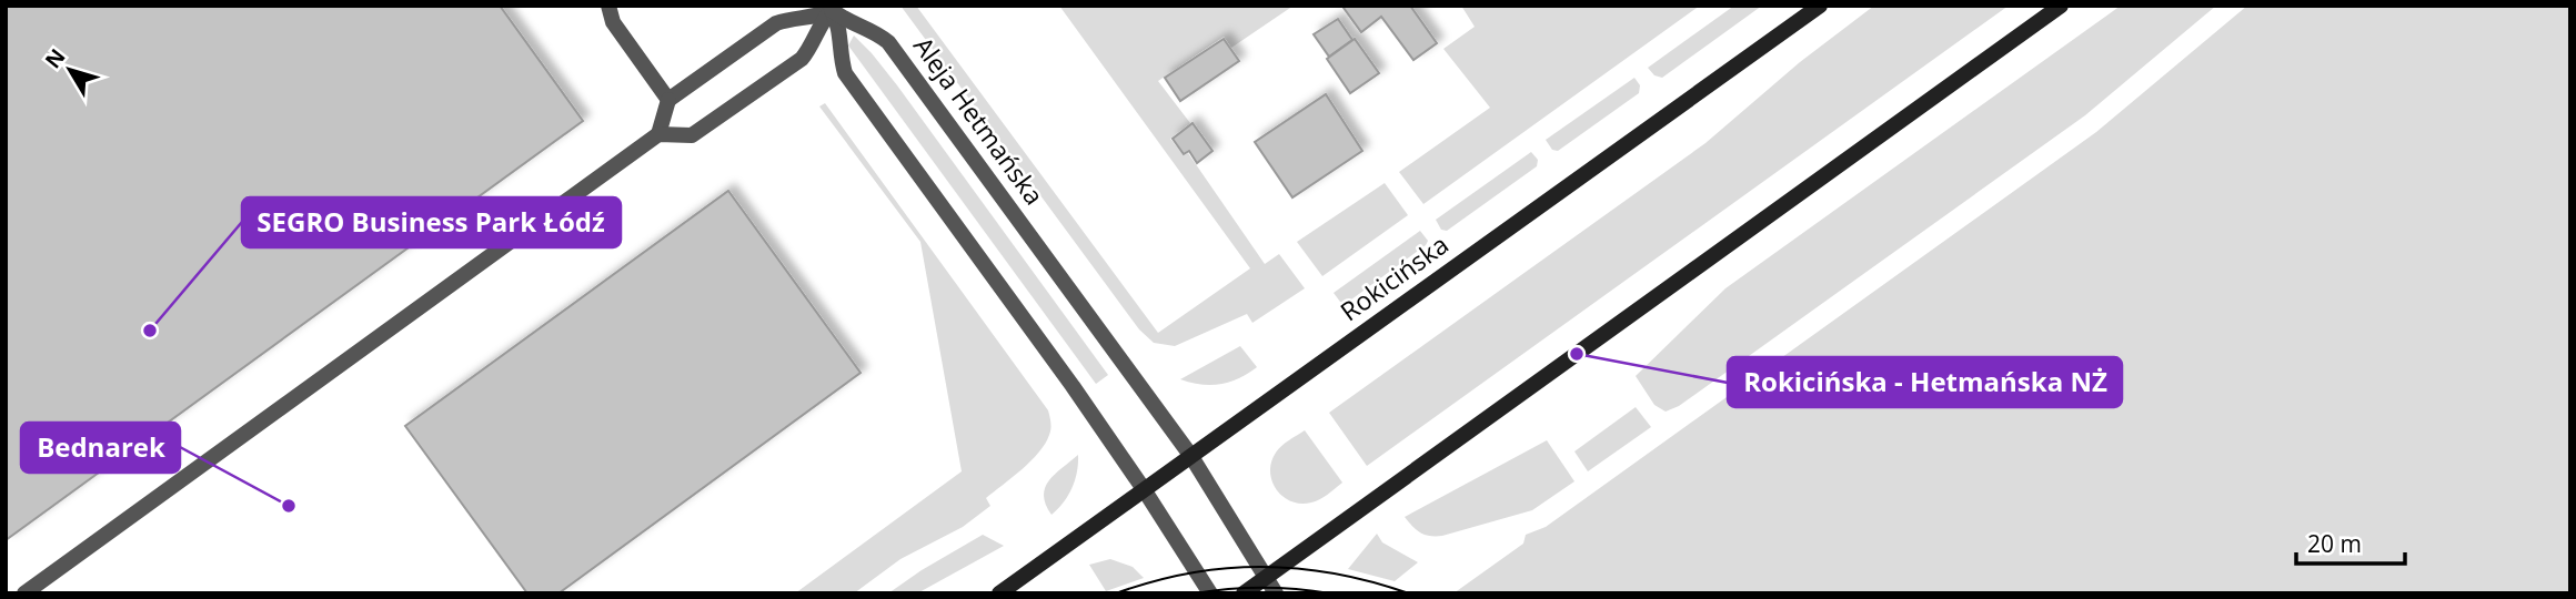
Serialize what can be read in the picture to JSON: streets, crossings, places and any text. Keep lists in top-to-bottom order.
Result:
{
  "streets": {
    "main road": ["Rokicińska"],
    "street": ["Aleja Hetmańska"]
  },
  "crossings": [
    ["Aleja Hetmańska", "Rokicińska"]
  ],
  "places": ["SEGRO Business Park Łódź", "Rokicińska - Hetmańska NŻ", "Bednarek"],
  "scale_bar": "20 m",
  "north": "top left"
}
